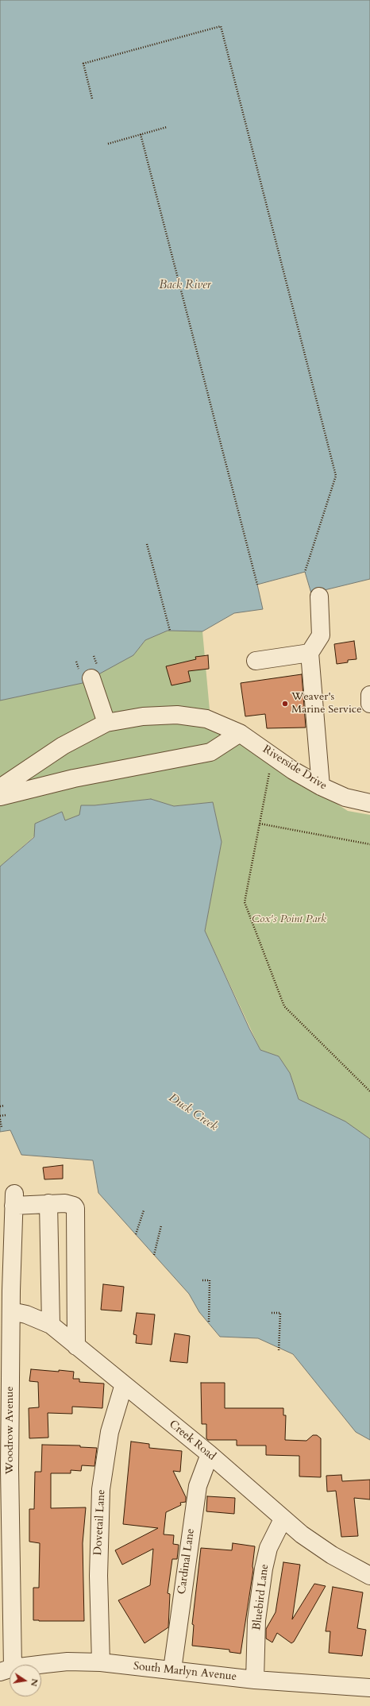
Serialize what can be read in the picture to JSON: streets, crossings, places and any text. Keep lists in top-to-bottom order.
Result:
{
  "streets": {
    "street": [
      "Riverside Drive",
      "Woodrow Avenue",
      "Creek Road",
      "Dovetail Lane",
      "Cardinal Lane",
      "Bluebird Lane",
      "South Marlyn Avenue"
    ]
  },
  "crossings": [
    ["Woodrow Avenue", "Creek Road"],
    ["Woodrow Avenue", "South Marlyn Avenue"],
    ["Creek Road", "Dovetail Lane"],
    ["Creek Road", "Cardinal Lane"],
    ["Creek Road", "Bluebird Lane"],
    ["Dovetail Lane", "South Marlyn Avenue"],
    ["Cardinal Lane", "South Marlyn Avenue"],
    ["Bluebird Lane", "South Marlyn Avenue"]
  ],
  "water": ["Back River", "Duck Creek"],
  "parks": ["Cox's Point Park"],
  "places": ["Weaver's Marine Service"],
  "north": "right"
}
